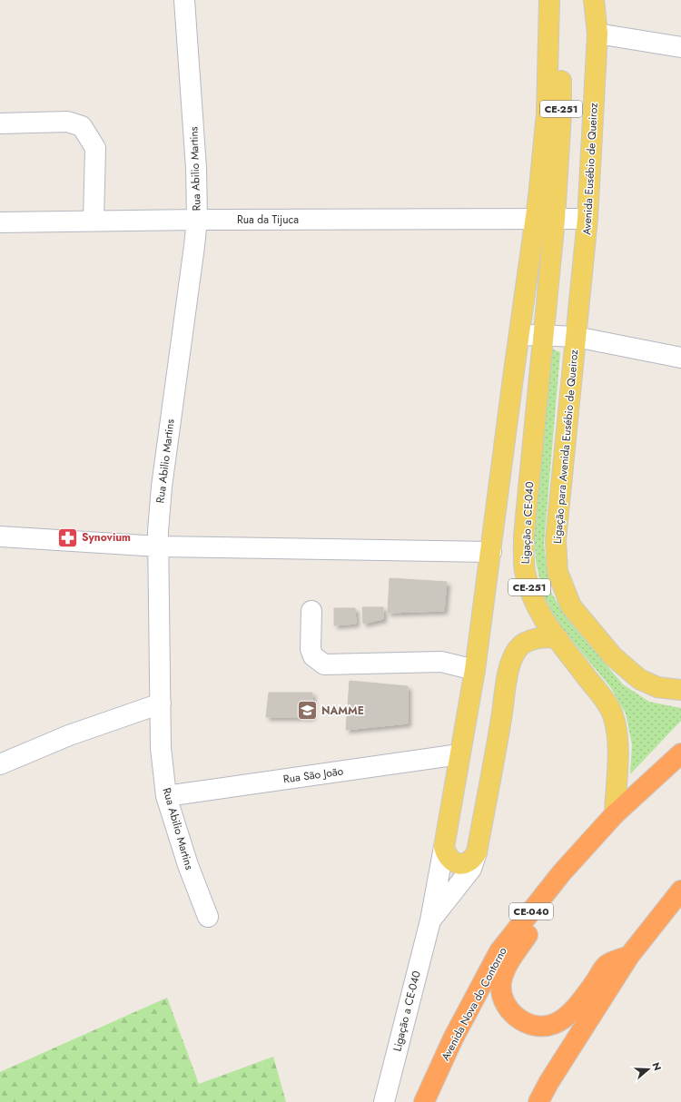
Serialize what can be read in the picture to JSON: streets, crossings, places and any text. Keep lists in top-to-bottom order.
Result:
{
  "streets": {
    "highway": ["CE-040", "Avenida Nova do Contorno"],
    "main road": [
      "CE-251",
      "Avenida Eusébio de Queiroz",
      "Ligação para Avenida Eusébio de Queiroz",
      "Ligação a CE-040"
    ],
    "street": ["Rua Abilio Martins", "Rua da Tijuca", "Rua São João"]
  },
  "crossings": [
    ["CE-251", "Rua da Tijuca"],
    ["CE-251", "Ligação a CE-040"],
    ["Rua Abilio Martins", "Rua da Tijuca"],
    ["Rua Abilio Martins", "Rua São João"],
    ["Avenida Eusébio de Queiroz", "Rua da Tijuca"],
    ["Avenida Eusébio de Queiroz", "Ligação para Avenida Eusébio de Queiroz"],
    ["Ligação a CE-040", "Avenida Nova do Contorno"]
  ],
  "places": {
    "pharmacy": ["Synovium"],
    "school or university": ["NAMME"]
  },
  "north": "right"
}
